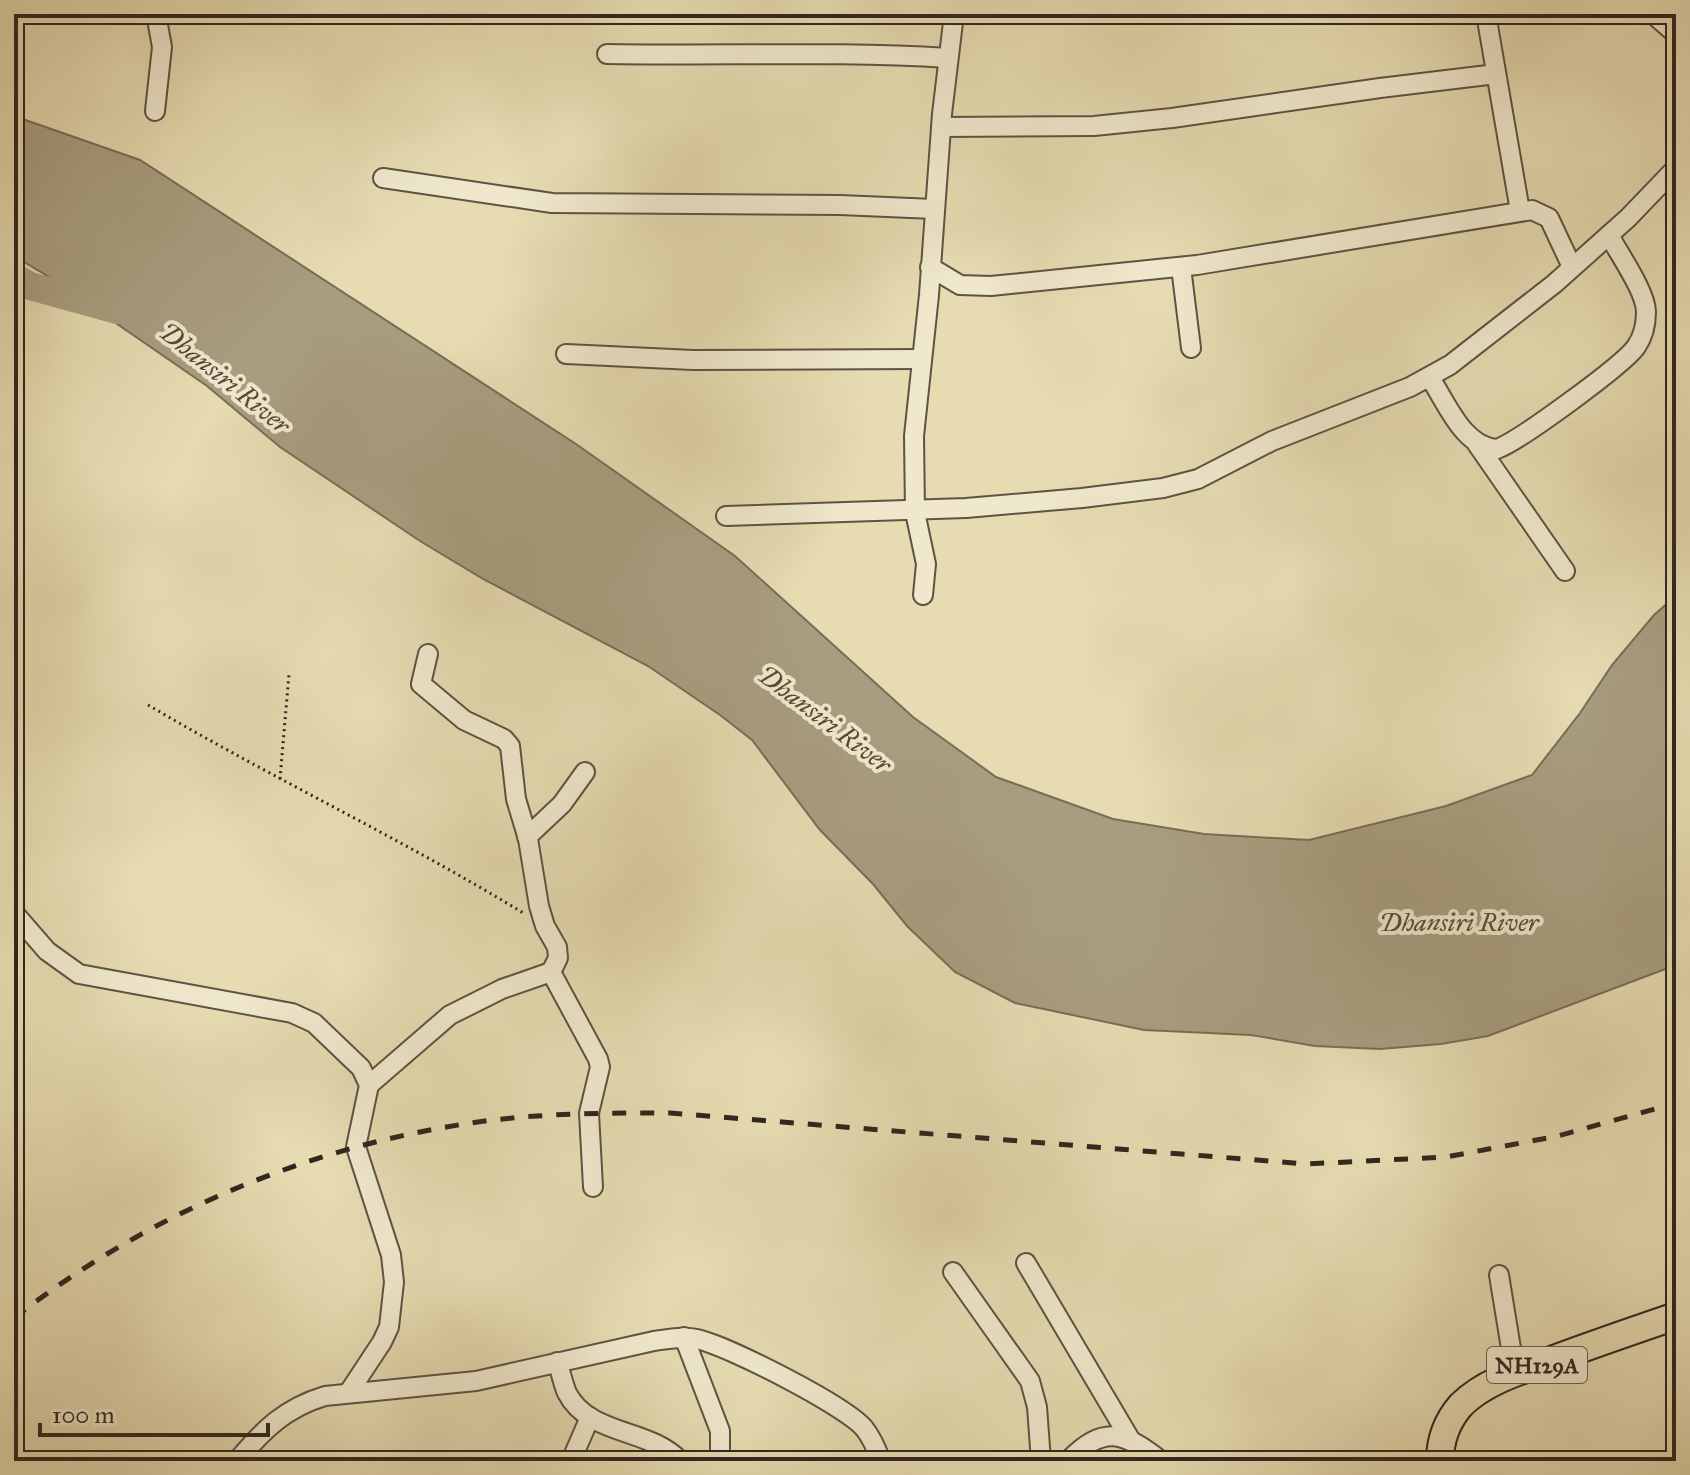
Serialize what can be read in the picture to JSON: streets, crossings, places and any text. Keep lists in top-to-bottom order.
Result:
{
  "streets": {
    "highway": ["NH129A"]
  },
  "water": ["Dhansiri River"],
  "scale_bar": "100 m"
}
